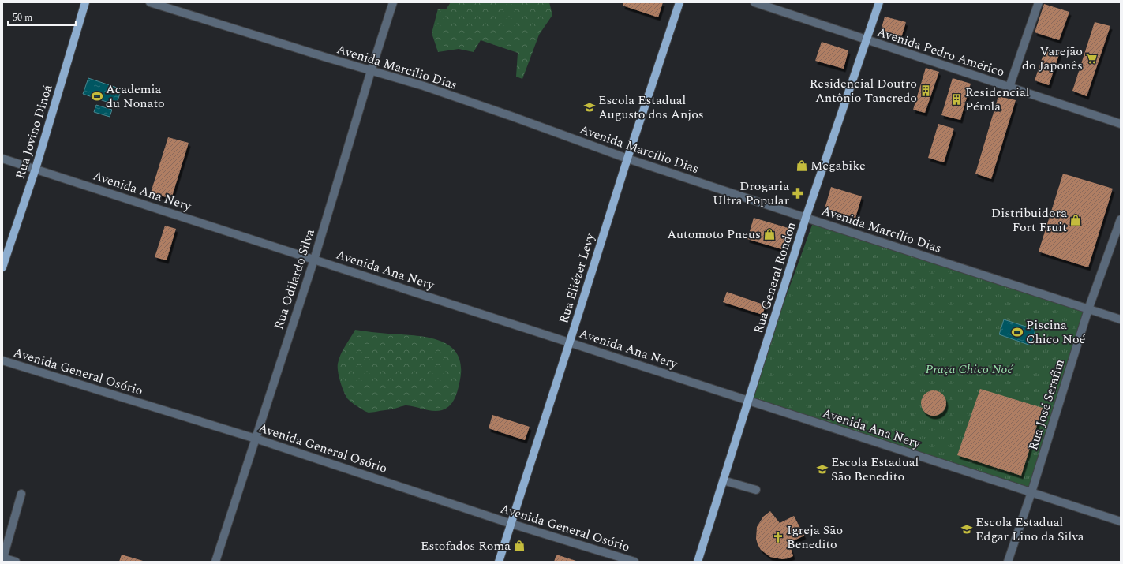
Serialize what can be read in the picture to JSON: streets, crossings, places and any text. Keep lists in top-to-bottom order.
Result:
{
  "streets": {
    "main road": ["Rua Jovino Dinoá", "Rua General Rondon", "Rua Eliézer Levy"],
    "street": [
      "Avenida Pedro Américo",
      "Avenida Marcílio Dias",
      "Avenida Ana Nery",
      "Rua Odilardo Silva",
      "Avenida General Osório",
      "Rua José Serafim"
    ]
  },
  "crossings": [
    ["Avenida Pedro Américo", "Rua General Rondon"],
    ["Avenida Marcílio Dias", "Rua General Rondon"],
    ["Avenida Marcílio Dias", "Rua Eliézer Levy"],
    ["Avenida Marcílio Dias", "Rua Odilardo Silva"],
    ["Avenida Marcílio Dias", "Rua José Serafim"],
    ["Rua Jovino Dinoá", "Avenida Ana Nery"],
    ["Avenida Ana Nery", "Rua General Rondon"],
    ["Avenida Ana Nery", "Rua Eliézer Levy"],
    ["Avenida Ana Nery", "Rua Odilardo Silva"],
    ["Avenida Ana Nery", "Rua José Serafim"],
    ["Rua Eliézer Levy", "Avenida General Osório"],
    ["Rua Odilardo Silva", "Avenida General Osório"]
  ],
  "parks": ["Praça Chico Noé"],
  "places": {
    "supermarket": ["Varejão do Japonês"],
    "building": ["Residencial Doutro Antônio Tancredo", "Residencial Pérola"],
    "sports": ["Academia du Nonato", "Piscina Chico Noé"],
    "school or university": ["Escola Estadual Augusto dos Anjos", "Escola Estadual São Benedito", "Escola Estadual Edgar Lino da Silva"],
    "shop": [
      "Megabike",
      "Distribuidora Fort Fruit",
      "Automoto Pneus",
      "Estofados Roma"
    ],
    "pharmacy": ["Drogaria Ultra Popular"],
    "church": ["Igreja São Benedito"]
  },
  "scale_bar": "50 m"
}
